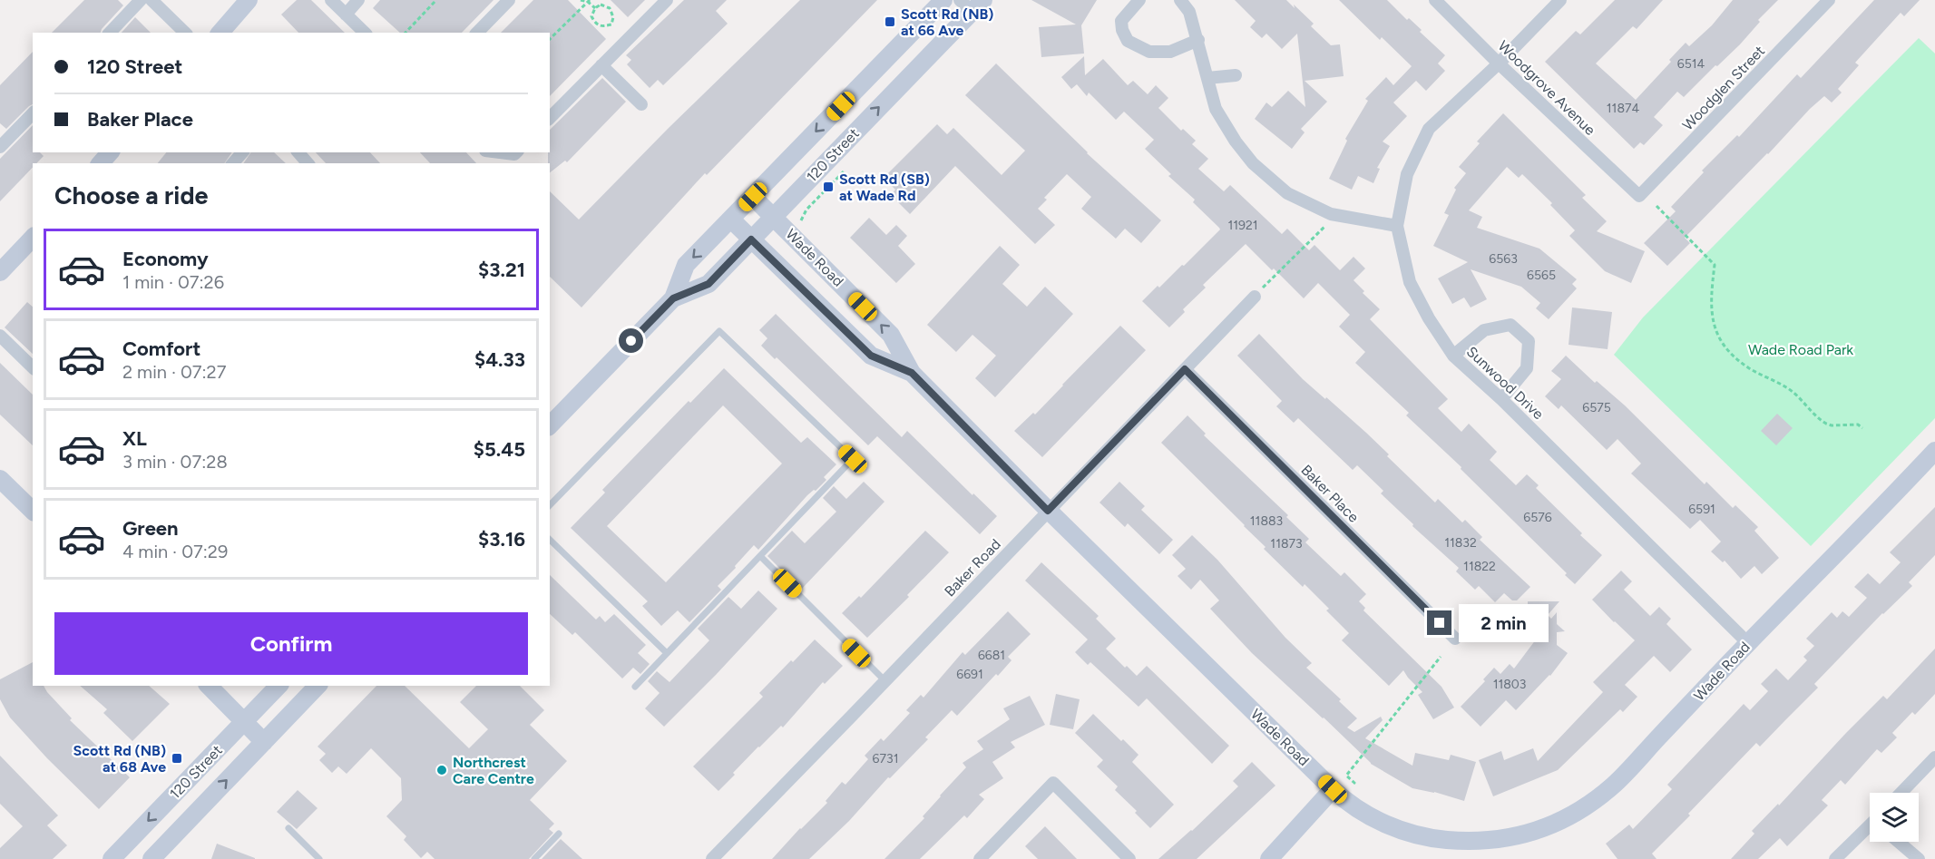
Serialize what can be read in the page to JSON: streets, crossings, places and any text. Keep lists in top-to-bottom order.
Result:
{
  "streets": {
    "street": [
      "Woodgrove Avenue",
      "Woodglen Street",
      "120 Street",
      "Wade Road",
      "Sunwood Drive",
      "Baker Place",
      "Baker Road"
    ]
  },
  "crossings": [
    ["Woodgrove Avenue", "Woodglen Street"],
    ["Woodgrove Avenue", "Sunwood Drive"],
    ["120 Street", "Wade Road"],
    ["Wade Road", "Sunwood Drive"],
    ["Wade Road", "Baker Road"],
    ["Baker Place", "Baker Road"]
  ],
  "parks": ["Wade Road Park"],
  "places": {
    "transit": ["Scott Rd (NB) at 66 Ave", "Scott Rd (SB) at Wade Rd", "Scott Rd (NB) at 68 Ave"],
    "other": ["Northcrest Care Centre"]
  },
  "house_numbers": [
    "6514",
    "11874",
    "11921",
    "6563",
    "6565",
    "6575",
    "6591",
    "6576",
    "11883",
    "11832",
    "11873",
    "11822",
    "6681",
    "6691",
    "11803",
    "6731"
  ],
  "page": {
    "banner": ["120 Street", "Baker Place"],
    "heading": "Choose a ride",
    "list": [
      {
        "name": "Economy",
        "note": "1 min · 07:26",
        "value": "$3.21"
      },
      {
        "name": "Comfort",
        "note": "2 min · 07:27",
        "value": "$4.33"
      },
      {
        "name": "XL",
        "note": "3 min · 07:28",
        "value": "$5.45"
      },
      {
        "name": "Green",
        "note": "4 min · 07:29",
        "value": "$3.16"
      }
    ],
    "buttons": "Confirm",
    "bubble": "2 min"
  }
}
